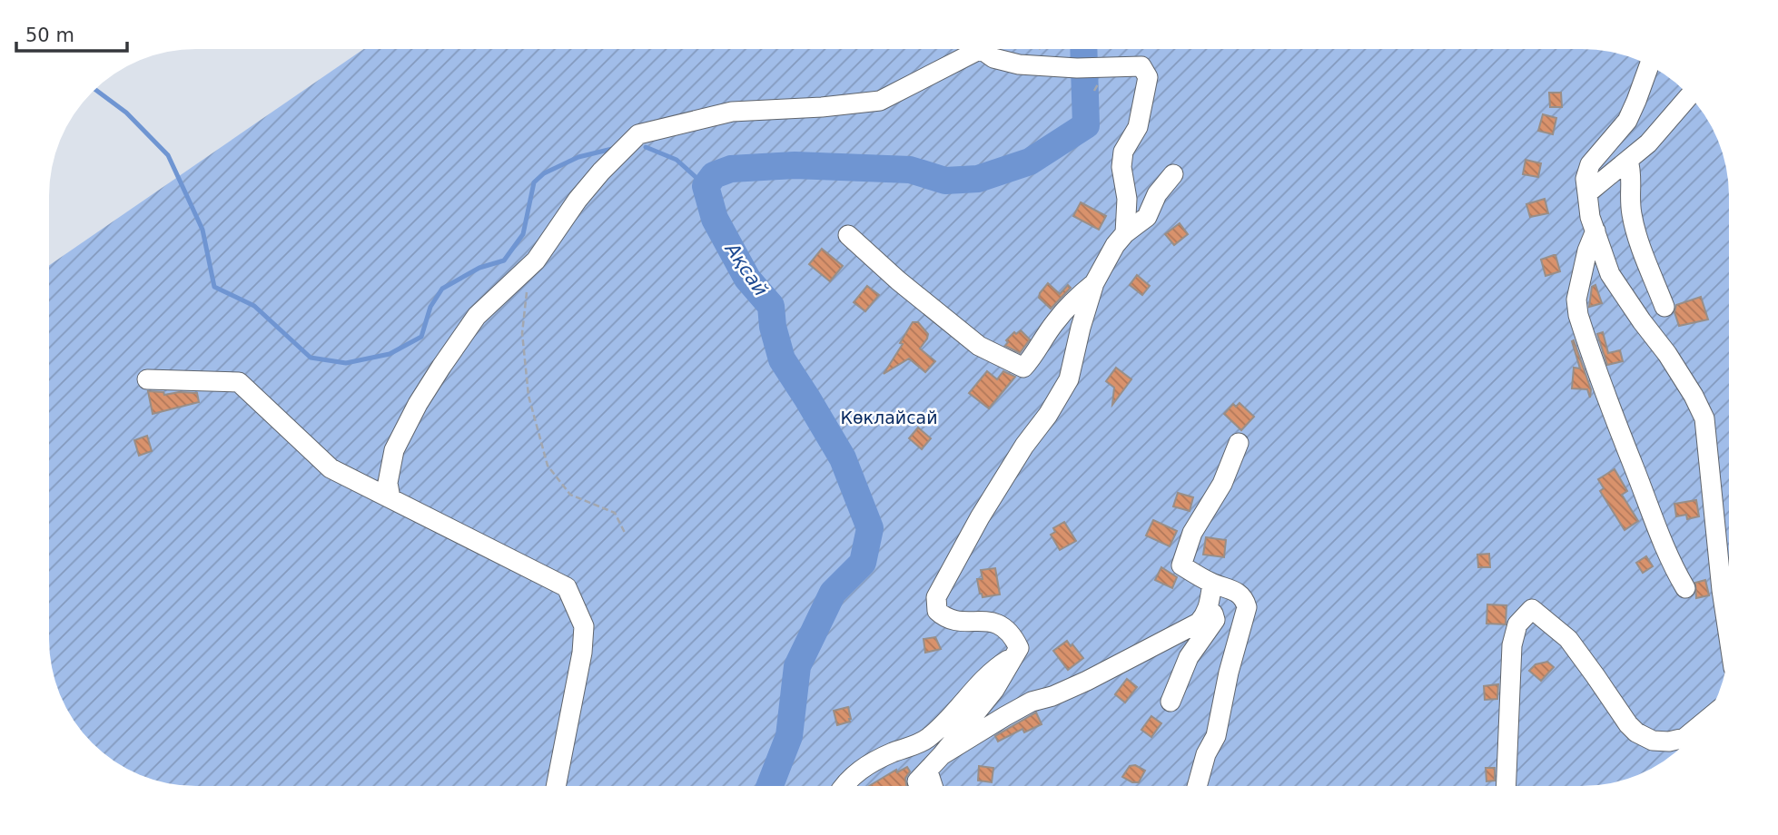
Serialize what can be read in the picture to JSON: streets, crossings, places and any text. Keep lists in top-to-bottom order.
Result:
{
  "water": ["Ақсай"],
  "parks": ["Көклайсай"],
  "scale_bar": "50 m"
}
